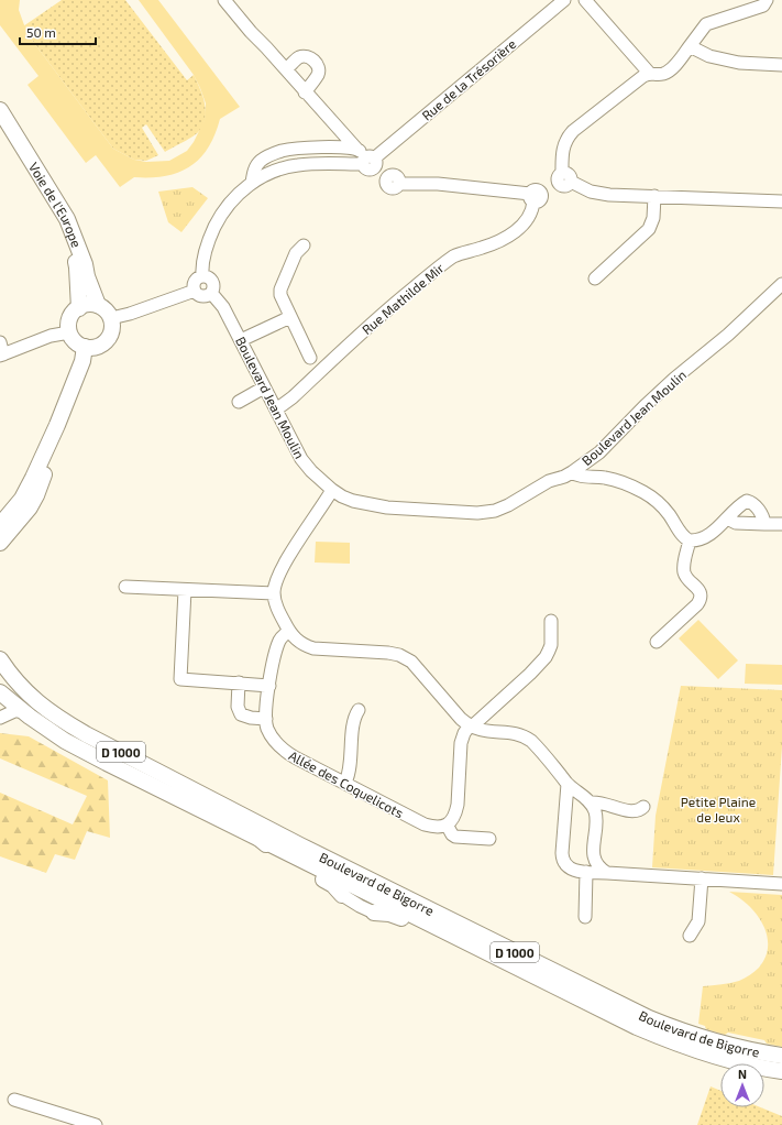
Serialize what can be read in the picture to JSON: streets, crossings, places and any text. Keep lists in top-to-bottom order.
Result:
{
  "streets": {
    "main road": ["Voie de l'Europe", "D 1000", "Boulevard de Bigorre"],
    "street": [
      "Rue de la Trésorière",
      "Rue Mathilde Mir",
      "Boulevard Jean Moulin",
      "Allée des Coquelicots"
    ]
  },
  "crossings": [
    ["Rue Mathilde Mir", "Boulevard Jean Moulin"],
    ["D 1000", "Boulevard de Bigorre"]
  ],
  "parks": ["Petite Plaine de Jeux"],
  "scale_bar": "50 m",
  "north": "top"
}
